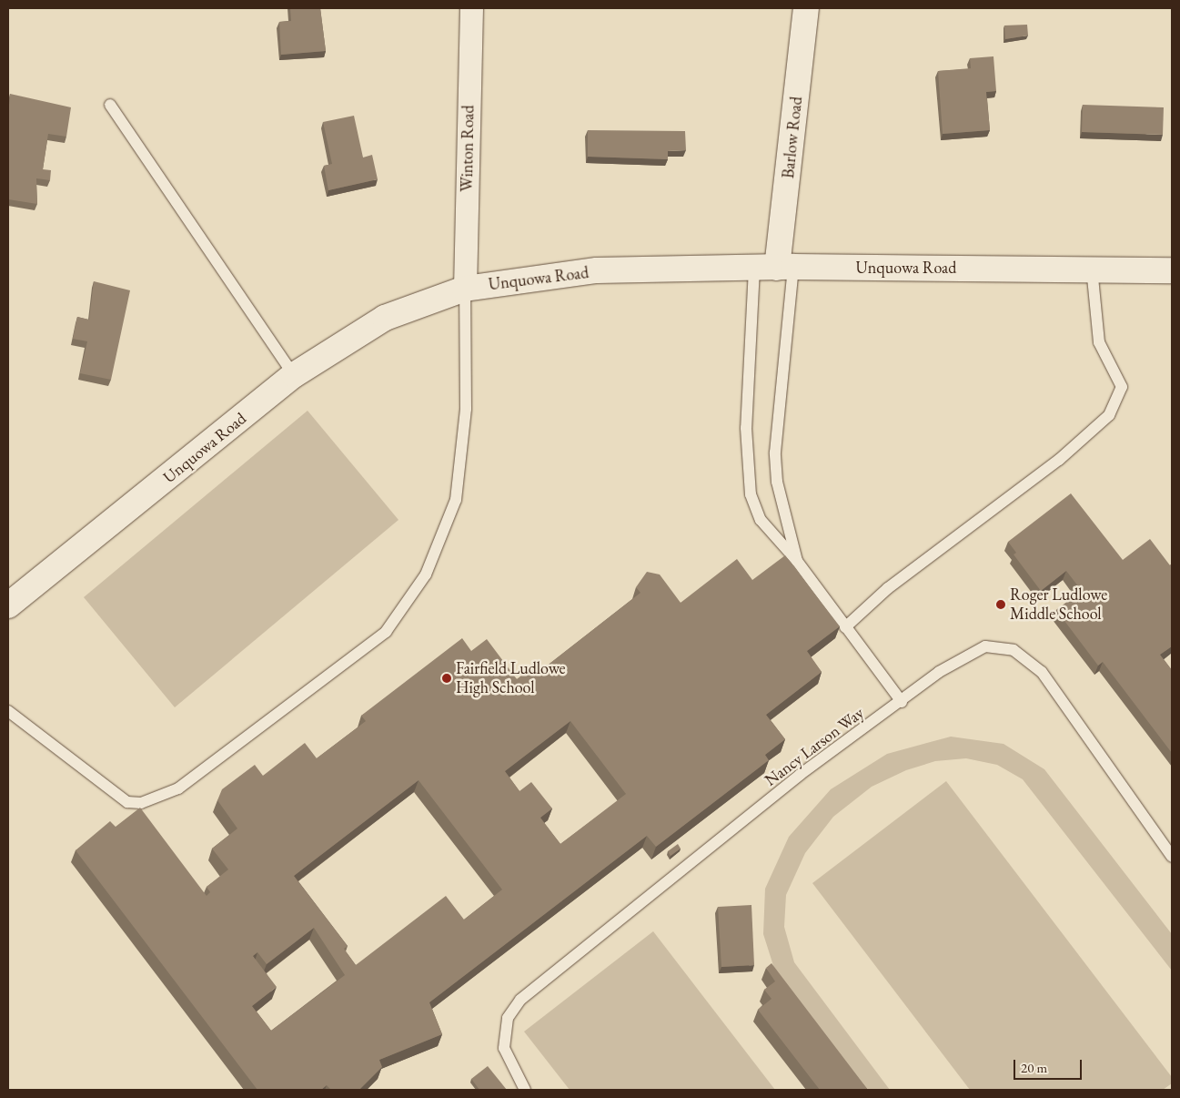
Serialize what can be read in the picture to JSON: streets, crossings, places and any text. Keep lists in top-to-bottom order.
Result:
{
  "streets": {
    "street": ["Barlow Road", "Winton Road", "Unquowa Road"],
    "lane": ["Nancy Larson Way"]
  },
  "crossings": [
    ["Barlow Road", "Unquowa Road"],
    ["Winton Road", "Unquowa Road"]
  ],
  "places": ["Roger Ludlowe Middle School", "Fairfield Ludlowe High School"],
  "scale_bar": "20 m"
}
